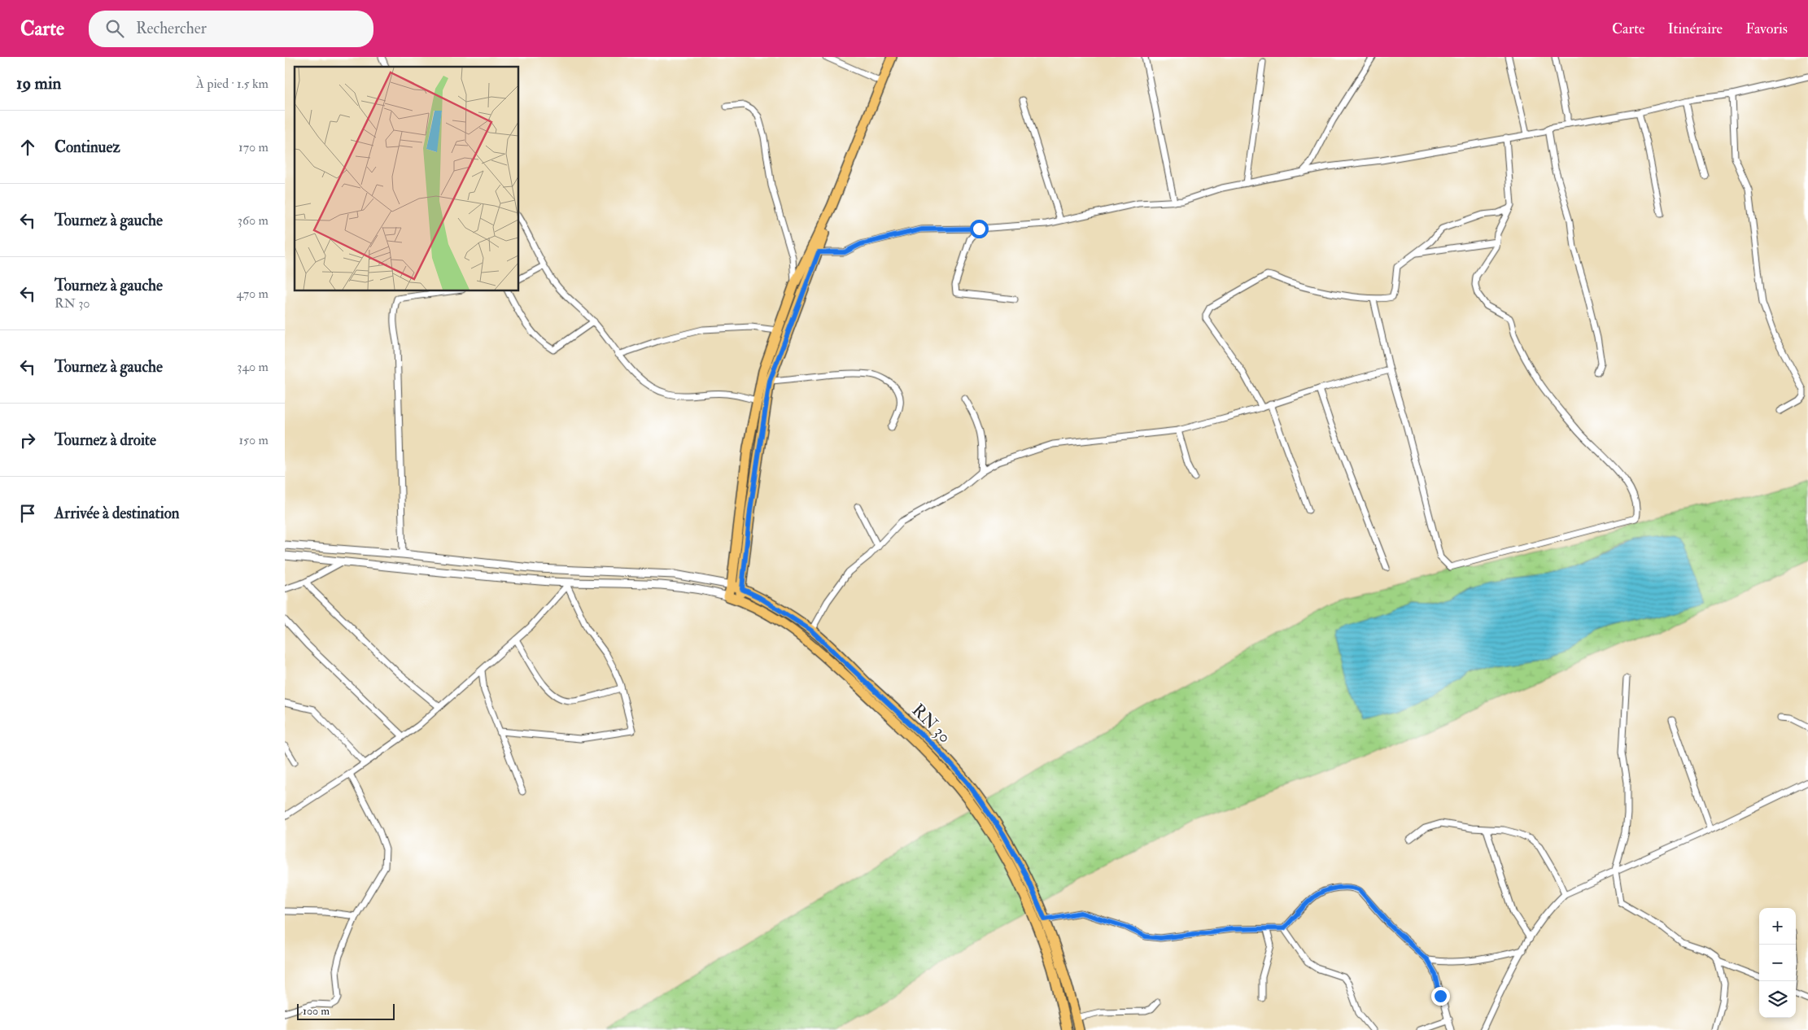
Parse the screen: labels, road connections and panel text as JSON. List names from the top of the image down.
{
  "streets": {
    "main road": ["RN 30"]
  },
  "scale_bar": "100 m",
  "page": {
    "header": "Carte",
    "search": "Rechercher",
    "nav": ["Carte", "Itinéraire", "Favoris"],
    "heading": ["19 min", "À pied · 1.5 km"],
    "list": [
      ["Continuez", "170 m"],
      ["Tournez à gauche", "360 m"],
      ["Tournez à gauche", "RN 30", "470 m"],
      ["Tournez à gauche", "340 m"],
      ["Tournez à droite", "150 m"],
      "Arrivée à destination"
    ],
    "map_buttons": ["+", "−"],
    "scale": "100 m"
  }
}
